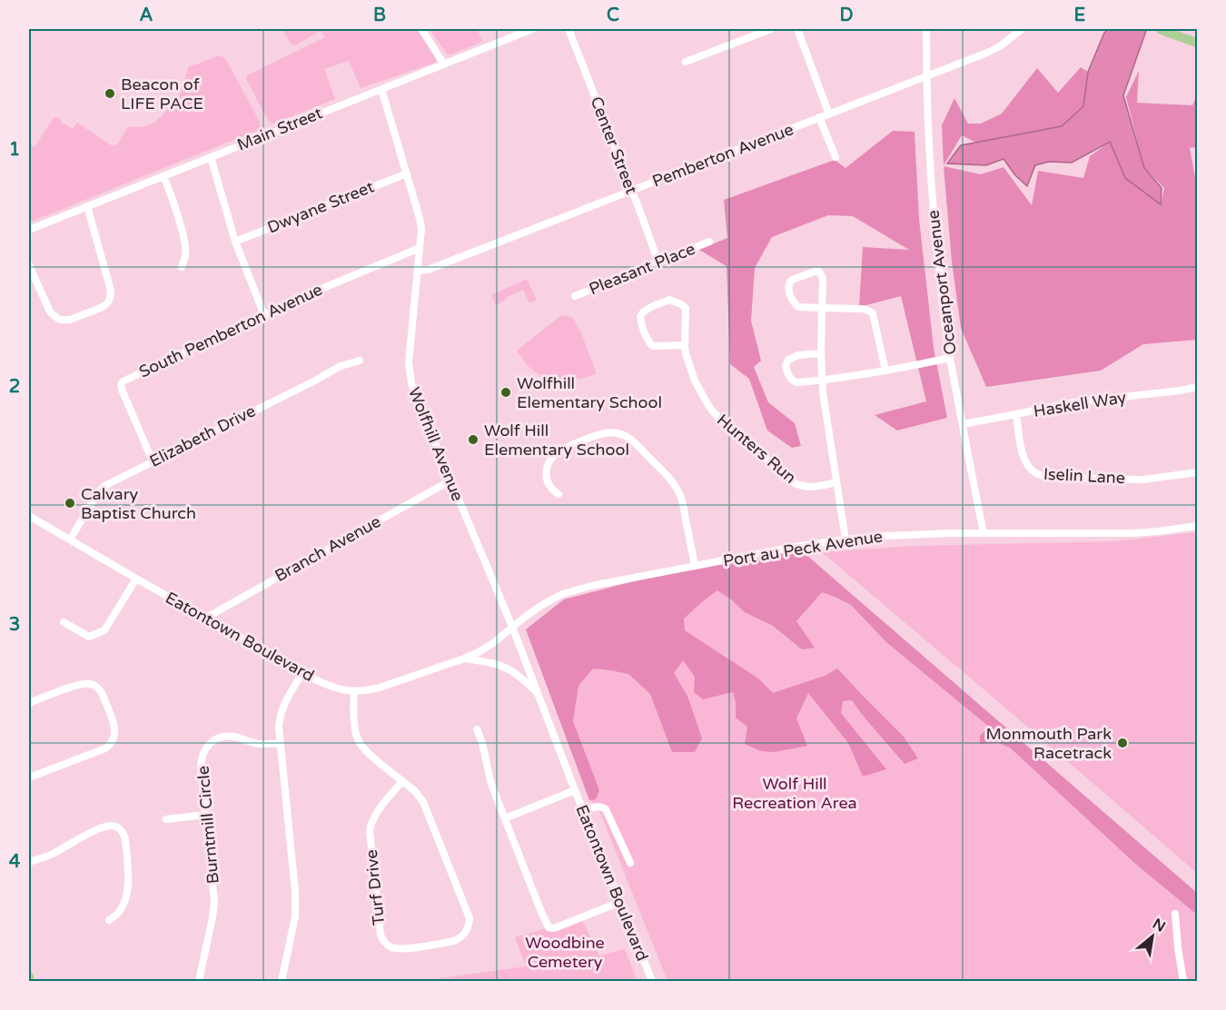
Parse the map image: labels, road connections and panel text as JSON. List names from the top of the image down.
{
  "streets": {
    "street": [
      "Main Street",
      "Center Street",
      "Pemberton Avenue",
      "Dwyane Street",
      "Pleasant Place",
      "Oceanport Avenue",
      "South Pemberton Avenue",
      "Haskell Way",
      "Elizabeth Drive",
      "Wolfhill Avenue",
      "Hunters Run",
      "Iselin Lane",
      "Branch Avenue",
      "Port au Peck Avenue",
      "Eatontown Boulevard",
      "Burntmill Circle",
      "Turf Drive"
    ]
  },
  "crossings": [
    ["Main Street", "Wolfhill Avenue"],
    ["Center Street", "Pemberton Avenue"],
    ["Center Street", "Pleasant Place"],
    ["Pemberton Avenue", "Oceanport Avenue"],
    ["Pemberton Avenue", "Wolfhill Avenue"],
    ["Dwyane Street", "Wolfhill Avenue"],
    ["Oceanport Avenue", "Haskell Way"],
    ["Oceanport Avenue", "Port au Peck Avenue"],
    ["South Pemberton Avenue", "Elizabeth Drive"],
    ["South Pemberton Avenue", "Wolfhill Avenue"],
    ["Haskell Way", "Iselin Lane"],
    ["Elizabeth Drive", "Eatontown Boulevard"],
    ["Wolfhill Avenue", "Branch Avenue"],
    ["Wolfhill Avenue", "Port au Peck Avenue"],
    ["Wolfhill Avenue", "Eatontown Boulevard"],
    ["Branch Avenue", "Eatontown Boulevard"],
    ["Port au Peck Avenue", "Eatontown Boulevard"],
    ["Eatontown Boulevard", "Turf Drive"]
  ],
  "parks": ["Wolf Hill Recreation Area", "Woodbine Cemetery"],
  "places": [
    "Beacon of LIFE PACE",
    "Wolfhill Elementary School",
    "Wolf Hill Elementary School",
    "Calvary Baptist Church",
    "Monmouth Park Racetrack"
  ],
  "north": "top right",
  "grid": {
    "columns": [
      "A",
      "B",
      "C",
      "D",
      "E"
    ],
    "rows": [
      "1",
      "2",
      "3",
      "4"
    ]
  }
}
